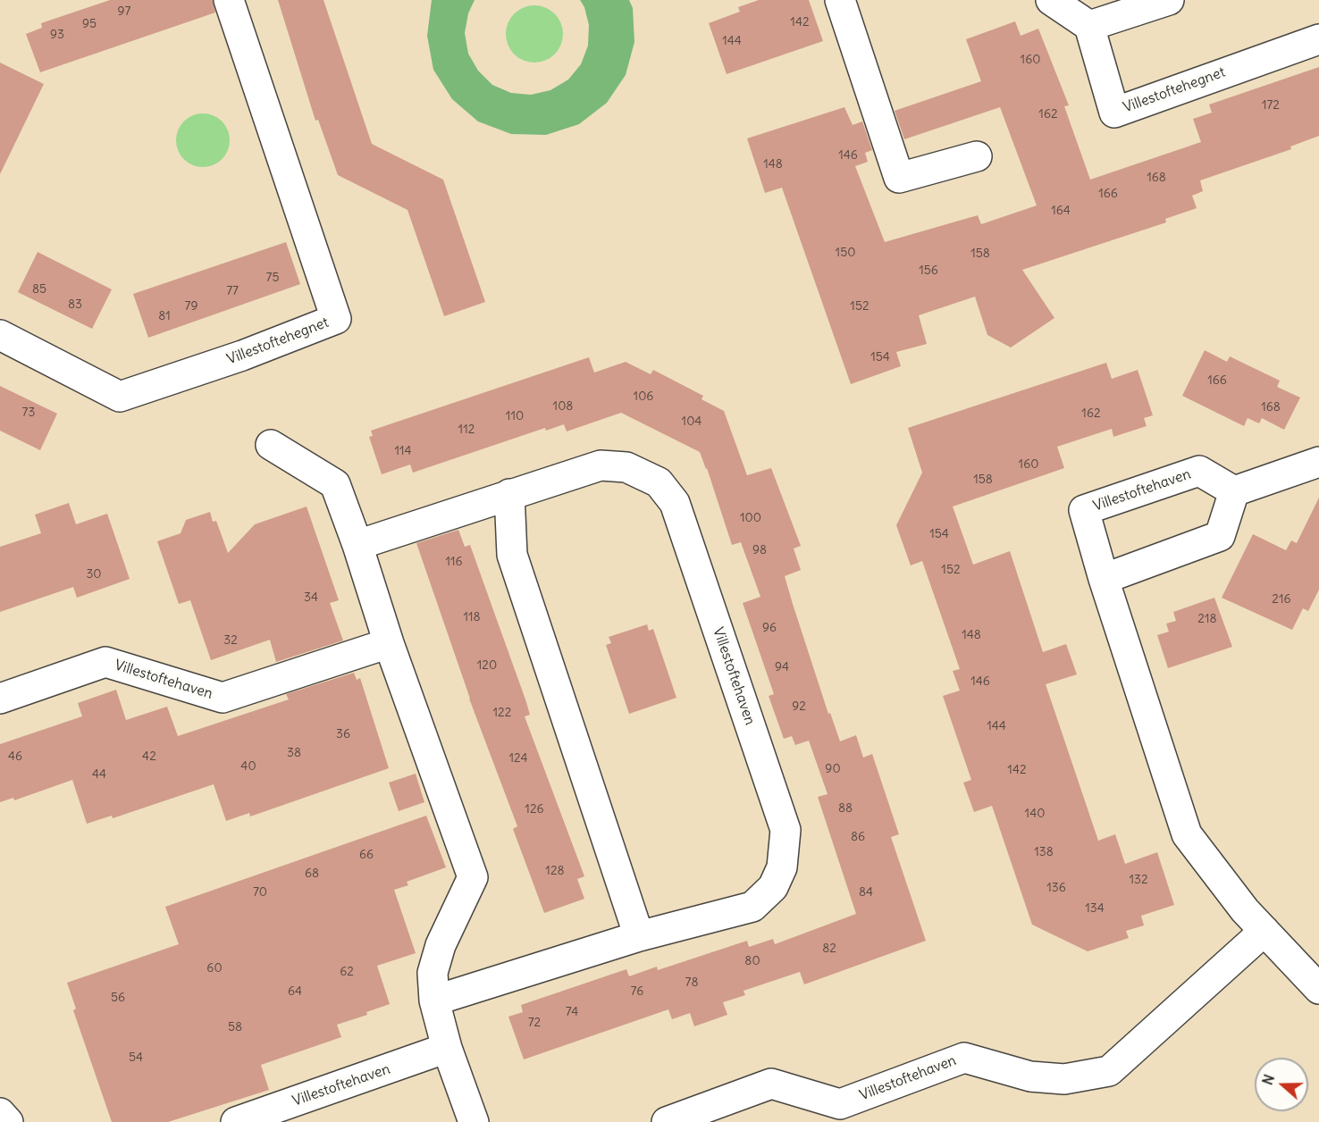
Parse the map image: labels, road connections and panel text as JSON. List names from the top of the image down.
{
  "streets": {
    "street": ["Villestoftehegnet", "Villestoftehaven"]
  },
  "house_numbers": [
    "97",
    "142",
    "95",
    "93",
    "144",
    "160",
    "172",
    "162",
    "146",
    "148",
    "168",
    "166",
    "164",
    "150",
    "158",
    "156",
    "75",
    "85",
    "77",
    "83",
    "79",
    "152",
    "81",
    "154",
    "166",
    "106",
    "108",
    "168",
    "73",
    "162",
    "110",
    "104",
    "112",
    "114",
    "160",
    "158",
    "100",
    "154",
    "98",
    "116",
    "152",
    "30",
    "34",
    "216",
    "118",
    "218",
    "96",
    "148",
    "32",
    "120",
    "94",
    "146",
    "92",
    "122",
    "144",
    "36",
    "38",
    "46",
    "42",
    "124",
    "40",
    "90",
    "142",
    "44",
    "88",
    "126",
    "140",
    "86",
    "138",
    "66",
    "128",
    "68",
    "132",
    "136",
    "70",
    "84",
    "134",
    "82",
    "80",
    "60",
    "62",
    "78",
    "64",
    "76",
    "56",
    "74",
    "72",
    "58",
    "54"
  ],
  "north": "left"
}
